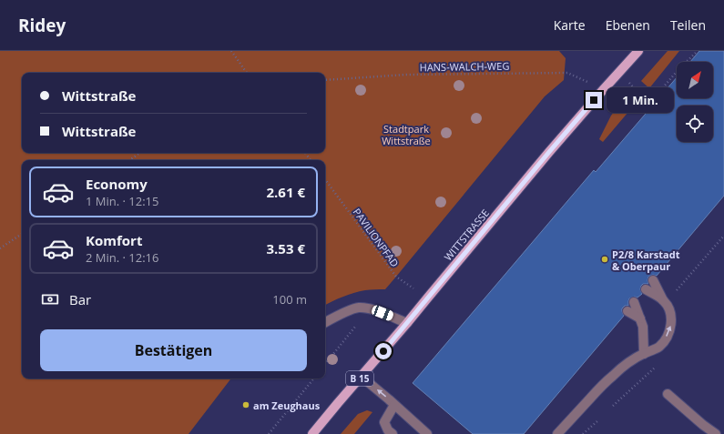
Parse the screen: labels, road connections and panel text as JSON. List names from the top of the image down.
{
  "streets": {
    "main road": ["WITTSTRASSE", "B 15"],
    "path": ["HANS-WALCH-WEG", "PAVILIONPFAD"]
  },
  "crossings": [
    ["HANS-WALCH-WEG", "WITTSTRASSE"],
    ["WITTSTRASSE", "PAVILIONPFAD"]
  ],
  "parks": ["Stadtpark Wittstraße"],
  "places": ["P2/8 Karstadt & Oberpaur", "am Zeughaus"],
  "north": "top right",
  "page": {
    "header": "Ridey",
    "nav": ["Karte", "Ebenen", "Teilen"],
    "banner": ["Wittstraße", "Wittstraße"],
    "bubble": "1 Min.",
    "list": [
      {
        "name": "Economy",
        "note": "1 Min. · 12:15",
        "value": "2.61 €"
      },
      {
        "name": "Komfort",
        "note": "2 Min. · 12:16",
        "value": "3.53 €"
      }
    ],
    "pay": ["Bar", "100 m"],
    "buttons": "Bestätigen"
  }
}
